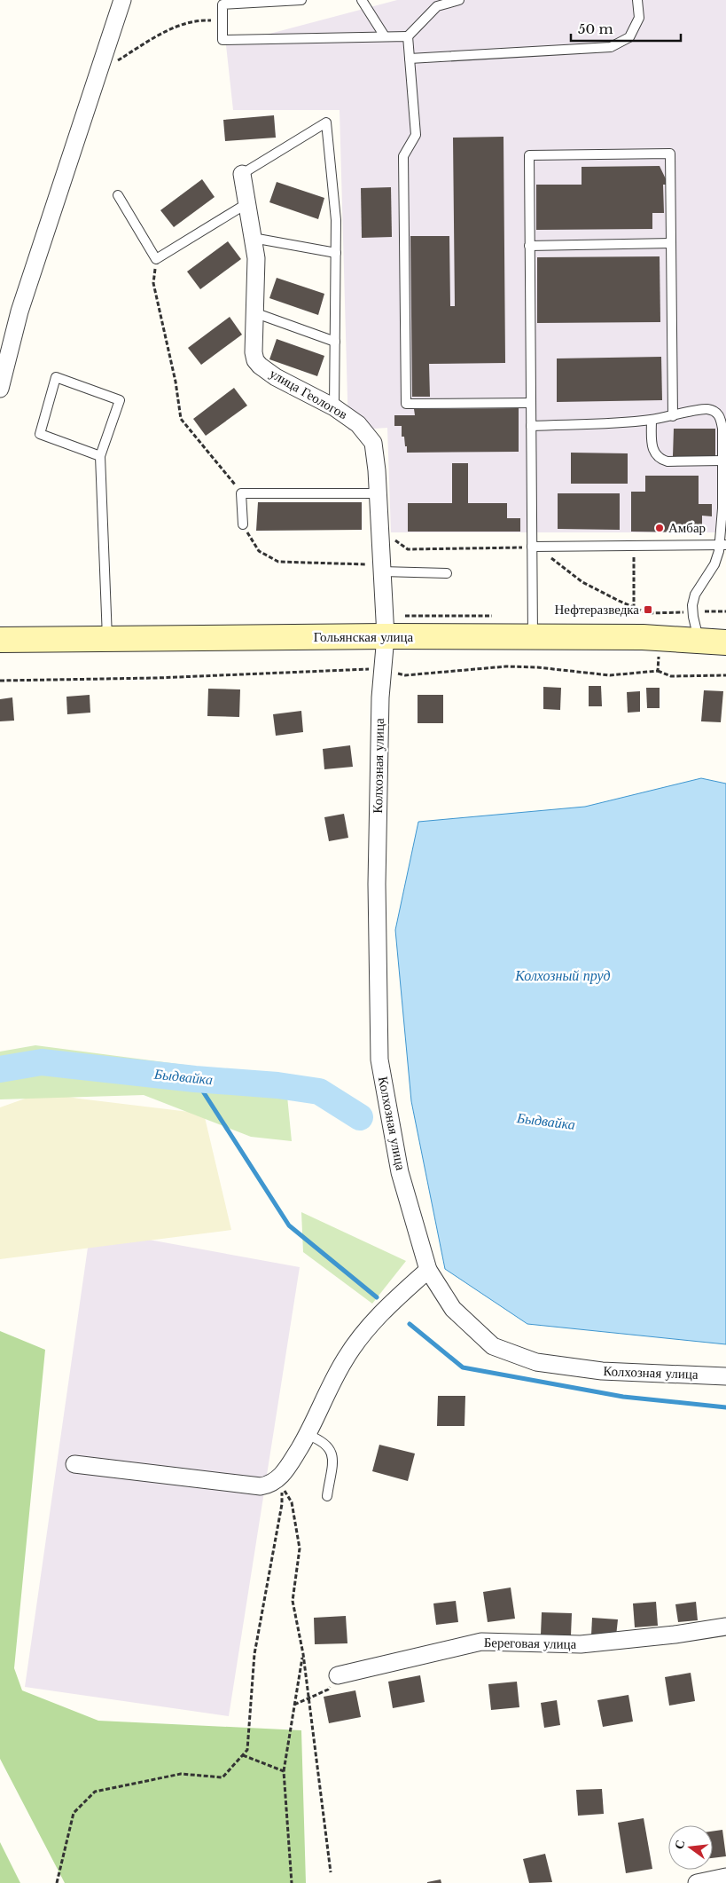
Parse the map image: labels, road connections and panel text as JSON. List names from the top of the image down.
{
  "streets": {
    "main road": ["Гольянская улица"],
    "street": ["улица Геологов", "Колхозная улица", "Береговая улица"]
  },
  "crossings": [
    ["улица Геологов", "Гольянская улица"],
    ["улица Геологов", "Колхозная улица"],
    ["Гольянская улица", "Колхозная улица"]
  ],
  "water": ["Колхозный пруд", "Быдвайка"],
  "places": {
    "other": ["Амбар"],
    "transit": ["Нефтеразведка"]
  },
  "scale_bar": "50 m",
  "north": "left"
}
